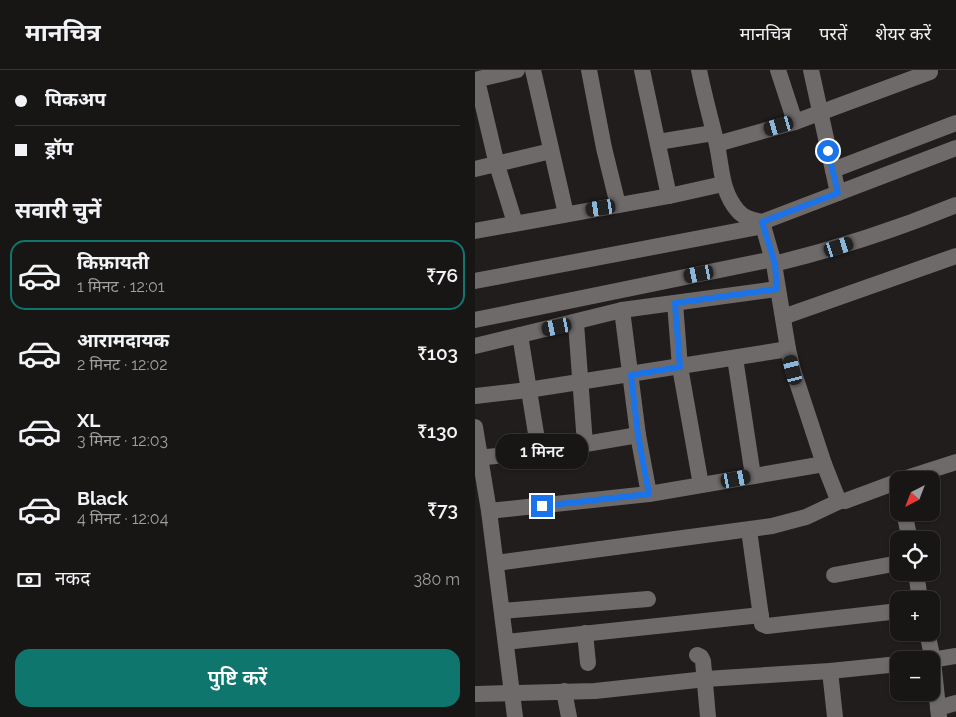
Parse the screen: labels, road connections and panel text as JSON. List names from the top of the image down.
{
  "north": "bottom left",
  "page": {
    "header": "मानचित्र",
    "nav": ["मानचित्र", "परतें", "शेयर करें"],
    "banner": ["पिकअप", "ड्रॉप"],
    "heading": "सवारी चुनें",
    "list": [
      {
        "name": "किफ़ायती",
        "note": "1 मिनट · 12:01",
        "value": "₹76"
      },
      {
        "name": "आरामदायक",
        "note": "2 मिनट · 12:02",
        "value": "₹103"
      },
      {
        "name": "XL",
        "note": "3 मिनट · 12:03",
        "value": "₹130"
      },
      {
        "name": "Black",
        "note": "4 मिनट · 12:04",
        "value": "₹73"
      }
    ],
    "bubble": "1 मिनट",
    "map_buttons": ["+", "−"],
    "pay": ["नकद", "380 m"],
    "buttons": "पुष्टि करें"
  }
}
